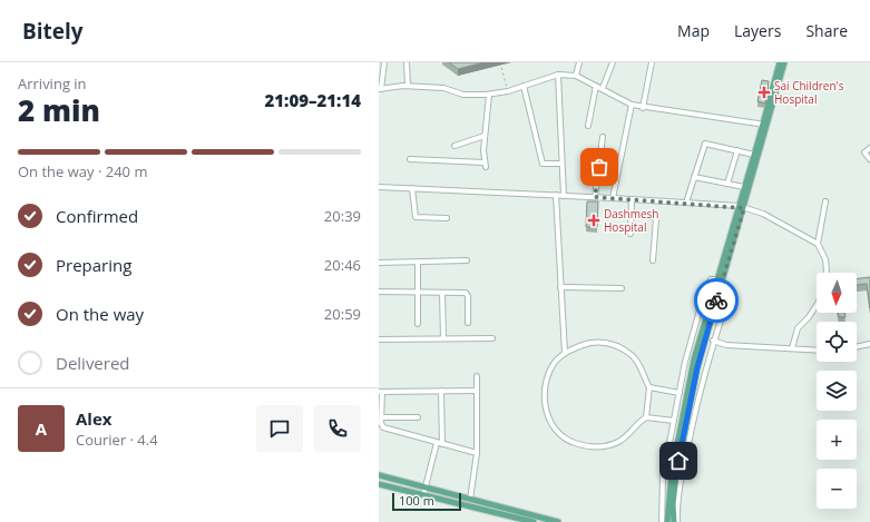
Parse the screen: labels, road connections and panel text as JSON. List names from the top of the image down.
{
  "places": {
    "health": ["Sai Children's Hospital", "Dashmesh Hospital"]
  },
  "scale_bar": "100 m",
  "north": "bottom",
  "page": {
    "header": "Bitely",
    "nav": ["Map", "Layers", "Share"],
    "heading": ["2 min", "Arriving in", "21:09–21:14"],
    "panel": ["Alex", "Courier · 4.4"],
    "bar": "On the way · 240 m",
    "list": [
      ["Confirmed", "20:39"],
      ["Preparing", "20:46"],
      ["On the way", "20:59"],
      "Delivered"
    ],
    "map_buttons": ["+", "−"],
    "round": "A",
    "scale": "100 m"
  }
}
